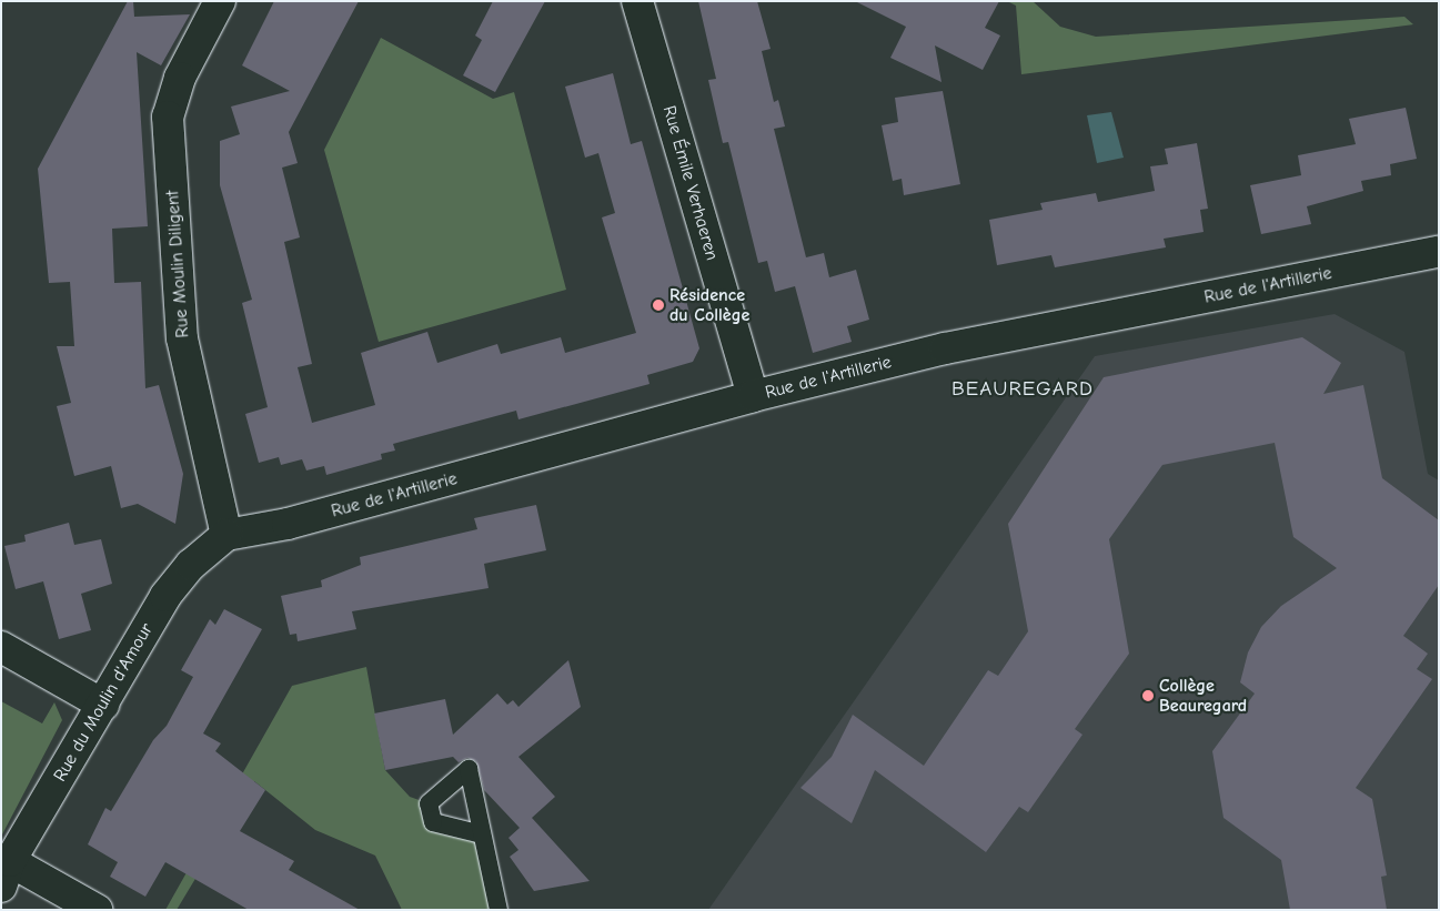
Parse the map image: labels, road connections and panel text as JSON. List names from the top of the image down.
{
  "streets": {
    "street": [
      "Rue Émile Verhaeren",
      "Rue Moulin Diligent",
      "Rue de l'Artillerie",
      "Rue du Moulin d'Amour"
    ]
  },
  "crossings": [
    ["Rue Émile Verhaeren", "Rue de l'Artillerie"],
    ["Rue Moulin Diligent", "Rue de l'Artillerie"],
    ["Rue Moulin Diligent", "Rue du Moulin d'Amour"],
    ["Rue de l'Artillerie", "Rue du Moulin d'Amour"]
  ],
  "districts": ["BEAUREGARD"],
  "places": ["Résidence du Collège", "Collège Beauregard"]
}
